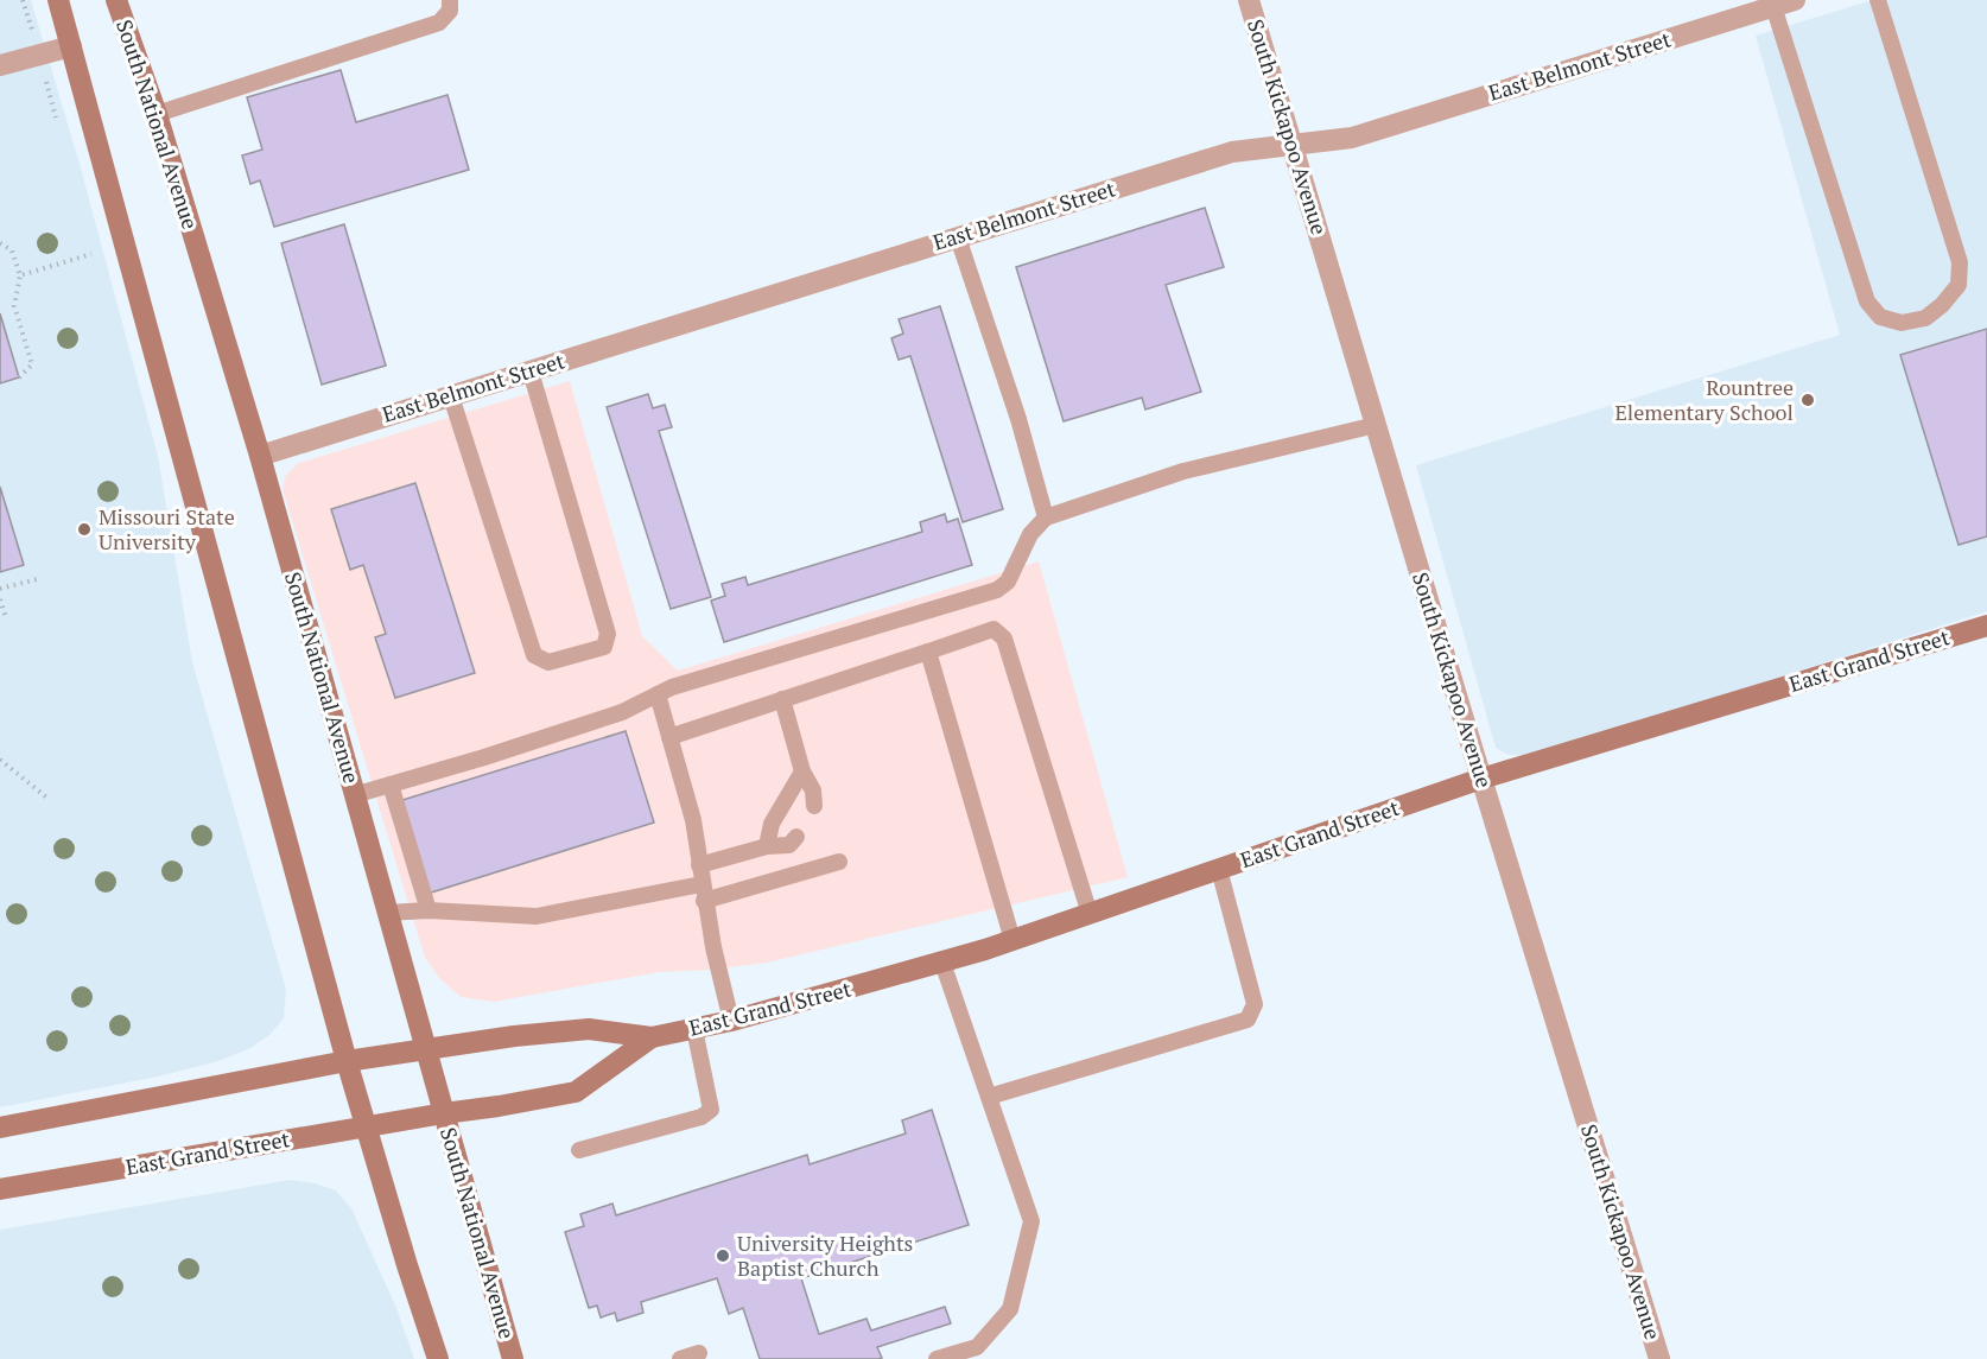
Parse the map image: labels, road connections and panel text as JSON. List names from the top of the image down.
{
  "streets": {
    "main road": ["South National Avenue", "East Grand Street"],
    "street": ["East Belmont Street", "South Kickapoo Avenue"]
  },
  "crossings": [
    ["East Belmont Street", "South National Avenue"],
    ["East Belmont Street", "South Kickapoo Avenue"],
    ["South National Avenue", "East Grand Street"],
    ["South Kickapoo Avenue", "East Grand Street"]
  ],
  "places": ["Rountree Elementary School", "Missouri State University", "University Heights Baptist Church"]
}
